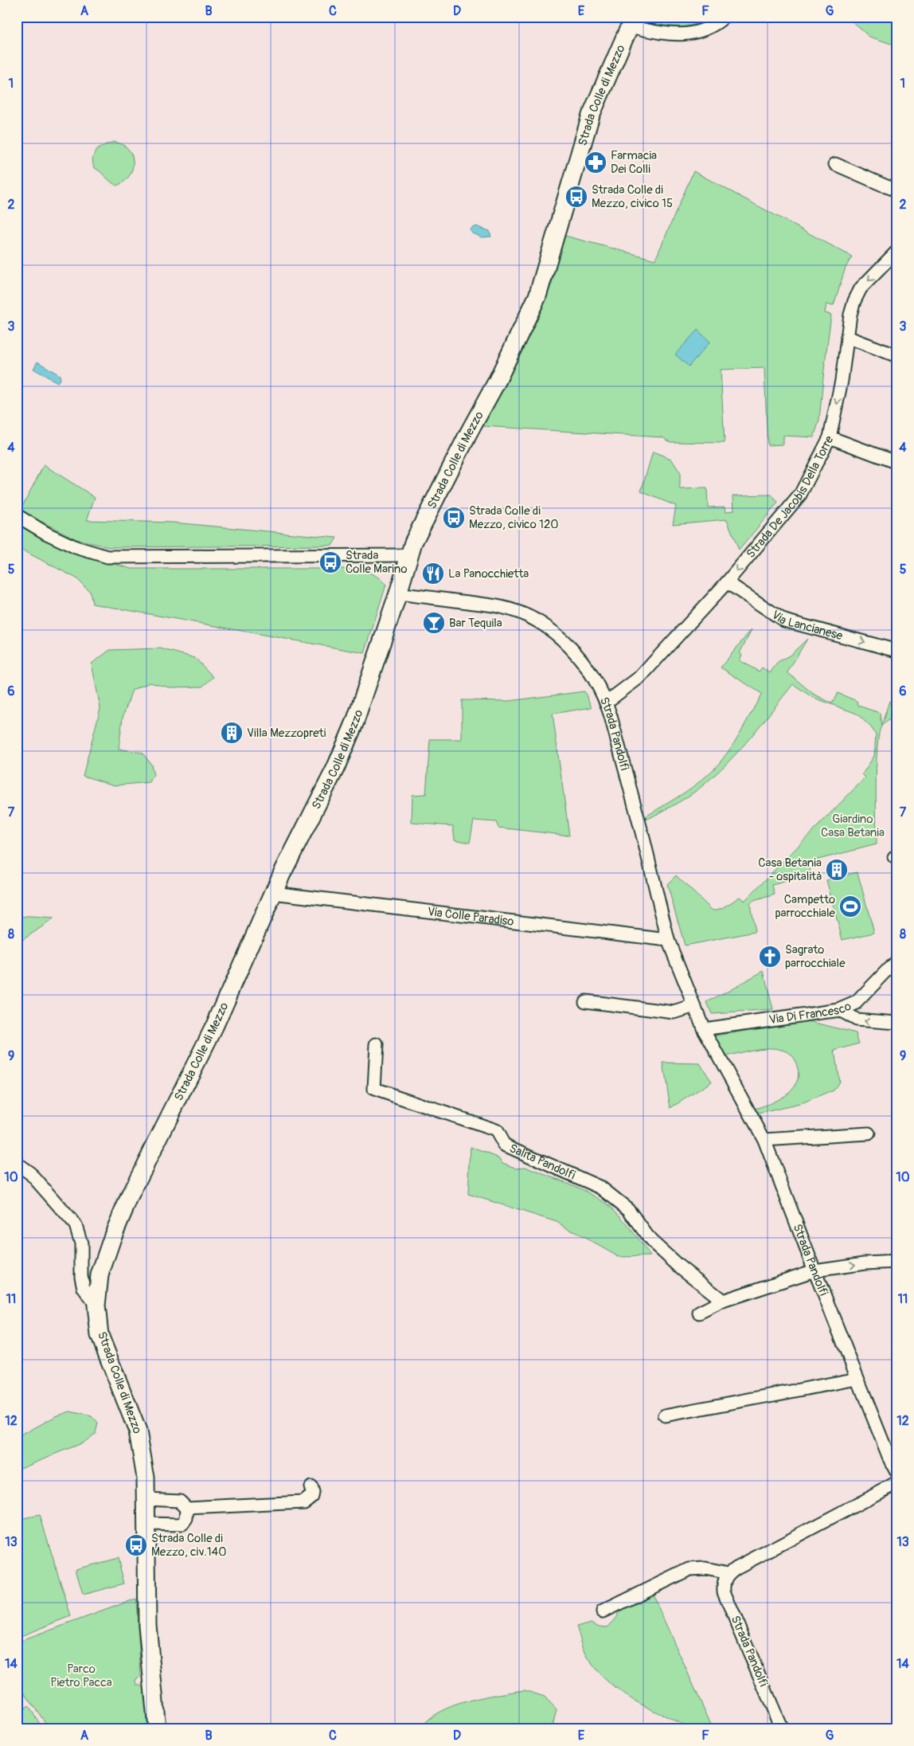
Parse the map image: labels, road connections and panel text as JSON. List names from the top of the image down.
{
  "streets": {
    "street": [
      "Strada Colle di Mezzo",
      "Strada De Jacobis Della Torre",
      "Via Lancianese",
      "Strada Pandolfi",
      "Via Colle Paradiso",
      "Via Di Francesco",
      "Salita Pandolfi"
    ]
  },
  "crossings": [
    ["Strada Colle di Mezzo", "Strada Pandolfi"],
    ["Strada Colle di Mezzo", "Via Colle Paradiso"],
    ["Strada De Jacobis Della Torre", "Via Lancianese"],
    ["Strada De Jacobis Della Torre", "Strada Pandolfi"],
    ["Strada Pandolfi", "Via Colle Paradiso"],
    ["Strada Pandolfi", "Via Di Francesco"]
  ],
  "one_way": ["Strada De Jacobis Della Torre", "Via Lancianese"],
  "parks": ["Giardino Casa Betania", "Parco Pietro Pacca"],
  "places": {
    "pharmacy": ["Farmacia Dei Colli"],
    "bus stop": [
      "Strada Colle di Mezzo, civico 15",
      "Strada Colle di Mezzo, civico 120",
      "Strada Colle Marino",
      "Strada Colle di Mezzo, civ.140"
    ],
    "restaurant": ["La Panocchietta"],
    "bar": ["Bar Tequila"],
    "building": ["Villa Mezzopreti", "Casa Betania - ospitalità"],
    "sports": ["Campetto parrocchiale"],
    "church": ["Sagrato parrocchiale"]
  },
  "grid": {
    "columns": [
      "A",
      "B",
      "C",
      "D",
      "E",
      "F",
      "G"
    ],
    "rows": [
      "1",
      "2",
      "3",
      "4",
      "5",
      "6",
      "7",
      "8",
      "9",
      "10",
      "11",
      "12",
      "13",
      "14"
    ]
  }
}
